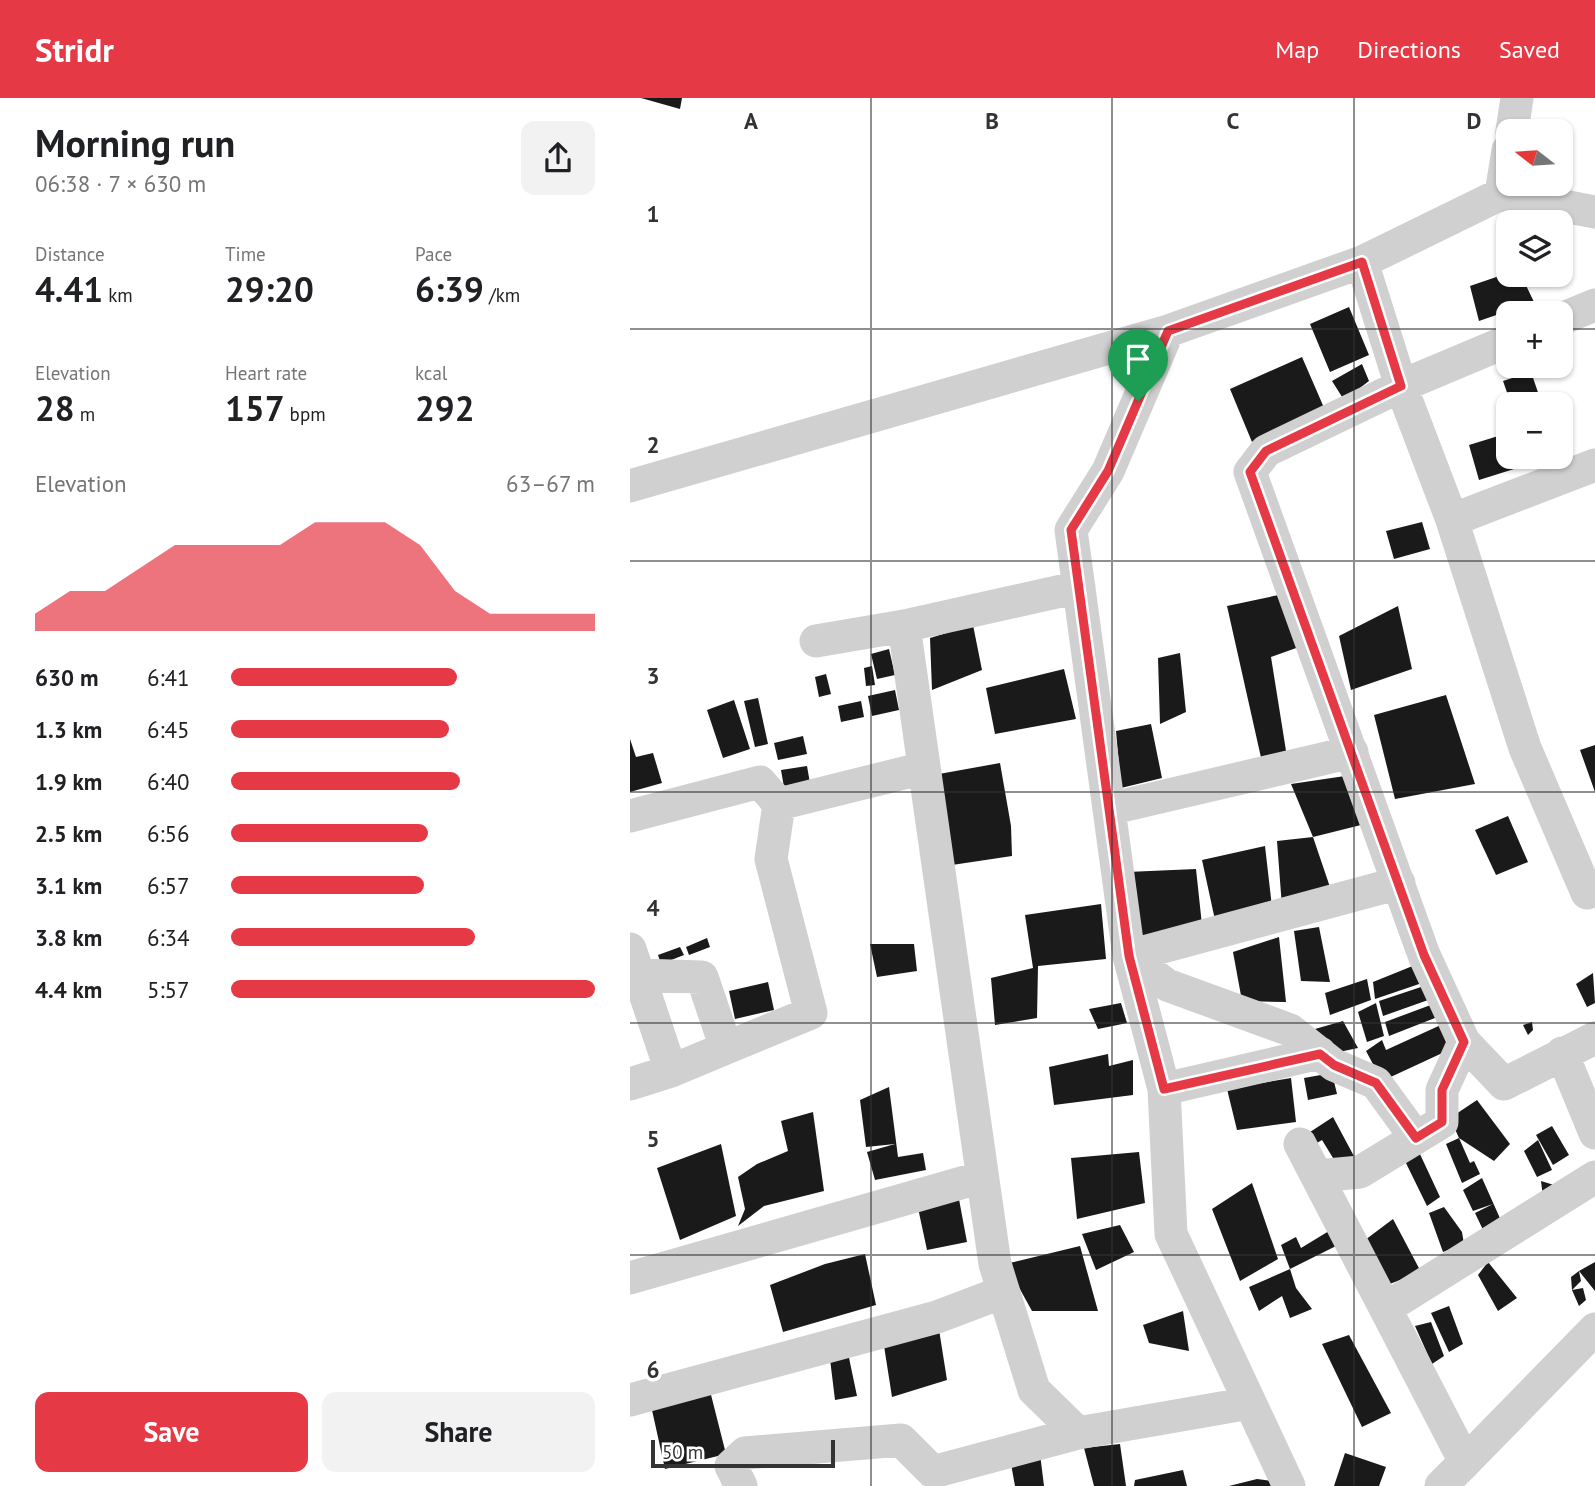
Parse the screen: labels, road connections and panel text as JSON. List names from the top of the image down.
{
  "scale_bar": "50 m",
  "north": "left",
  "page": {
    "header": "Stridr",
    "nav": ["Map", "Directions", "Saved"],
    "heading": ["Morning run", "06:38 · 7 × 630 m"],
    "map_buttons": ["+", "−"],
    "stats": [
      ["Distance", "4.41 km"],
      ["Time", "29:20"],
      ["Pace", "6:39 /km"],
      ["Elevation", "28 m"],
      ["Heart rate", "157 bpm"],
      ["kcal", "292"]
    ],
    "chart": ["Elevation", "63–67 m"],
    "list": [
      {
        "name": "630 m",
        "note": "6:41"
      },
      {
        "name": "1.3 km",
        "note": "6:45"
      },
      {
        "name": "1.9 km",
        "note": "6:40"
      },
      {
        "name": "2.5 km",
        "note": "6:56"
      },
      {
        "name": "3.1 km",
        "note": "6:57"
      },
      {
        "name": "3.8 km",
        "note": "6:34"
      },
      {
        "name": "4.4 km",
        "note": "5:57"
      }
    ],
    "buttons": ["Save", "Share"],
    "scale": "50 m"
  },
  "grid": {
    "columns": [
      "A",
      "B",
      "C",
      "D"
    ],
    "rows": [
      "1",
      "2",
      "3",
      "4",
      "5",
      "6"
    ]
  }
}
